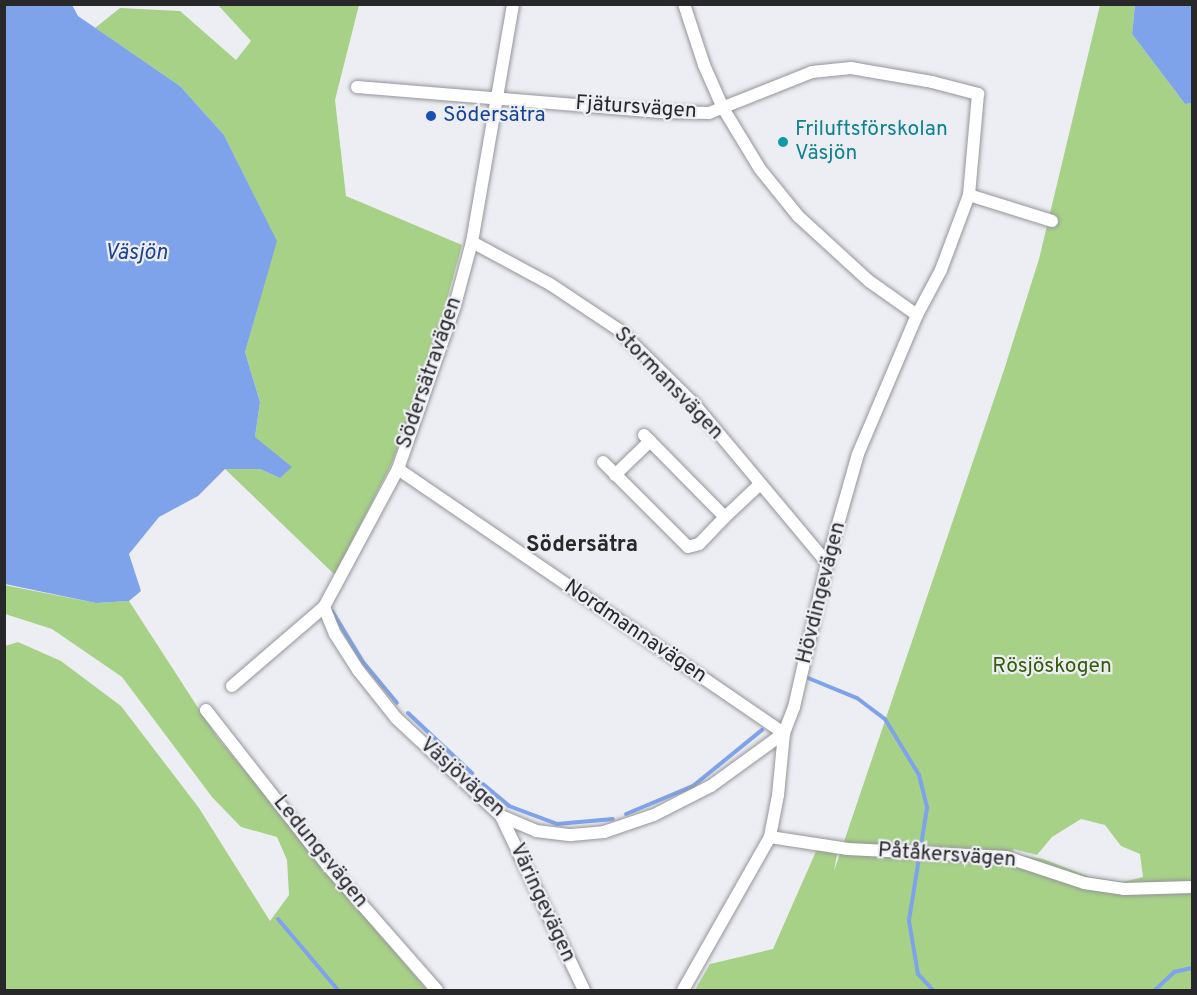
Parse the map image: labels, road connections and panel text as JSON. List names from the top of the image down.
{
  "streets": {
    "street": [
      "Fjätursvägen",
      "Södersätravägen",
      "Stormansvägen",
      "Hövdingevägen",
      "Nordmannavägen",
      "Väsjövägen",
      "Ledungsvägen",
      "Påtåkersvägen",
      "Väringevägen"
    ]
  },
  "crossings": [
    ["Fjätursvägen", "Södersätravägen"],
    ["Fjätursvägen", "Hövdingevägen"],
    ["Södersätravägen", "Stormansvägen"],
    ["Södersätravägen", "Nordmannavägen"],
    ["Södersätravägen", "Väsjövägen"],
    ["Stormansvägen", "Hövdingevägen"],
    ["Hövdingevägen", "Nordmannavägen"],
    ["Hövdingevägen", "Väsjövägen"],
    ["Hövdingevägen", "Påtåkersvägen"],
    ["Nordmannavägen", "Väsjövägen"],
    ["Väsjövägen", "Väringevägen"]
  ],
  "districts": ["Södersätra"],
  "water": ["Väsjön"],
  "parks": ["Rösjöskogen"],
  "places": ["Södersätra", "Friluftsförskolan Väsjön"]
}
